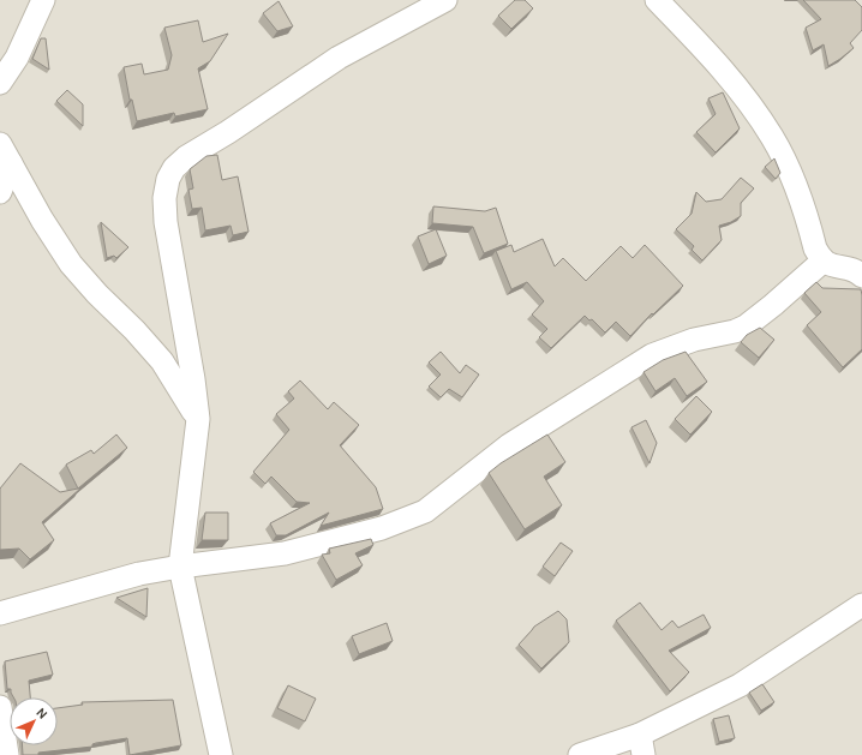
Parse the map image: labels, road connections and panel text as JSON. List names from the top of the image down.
{
  "north": "top right"
}
